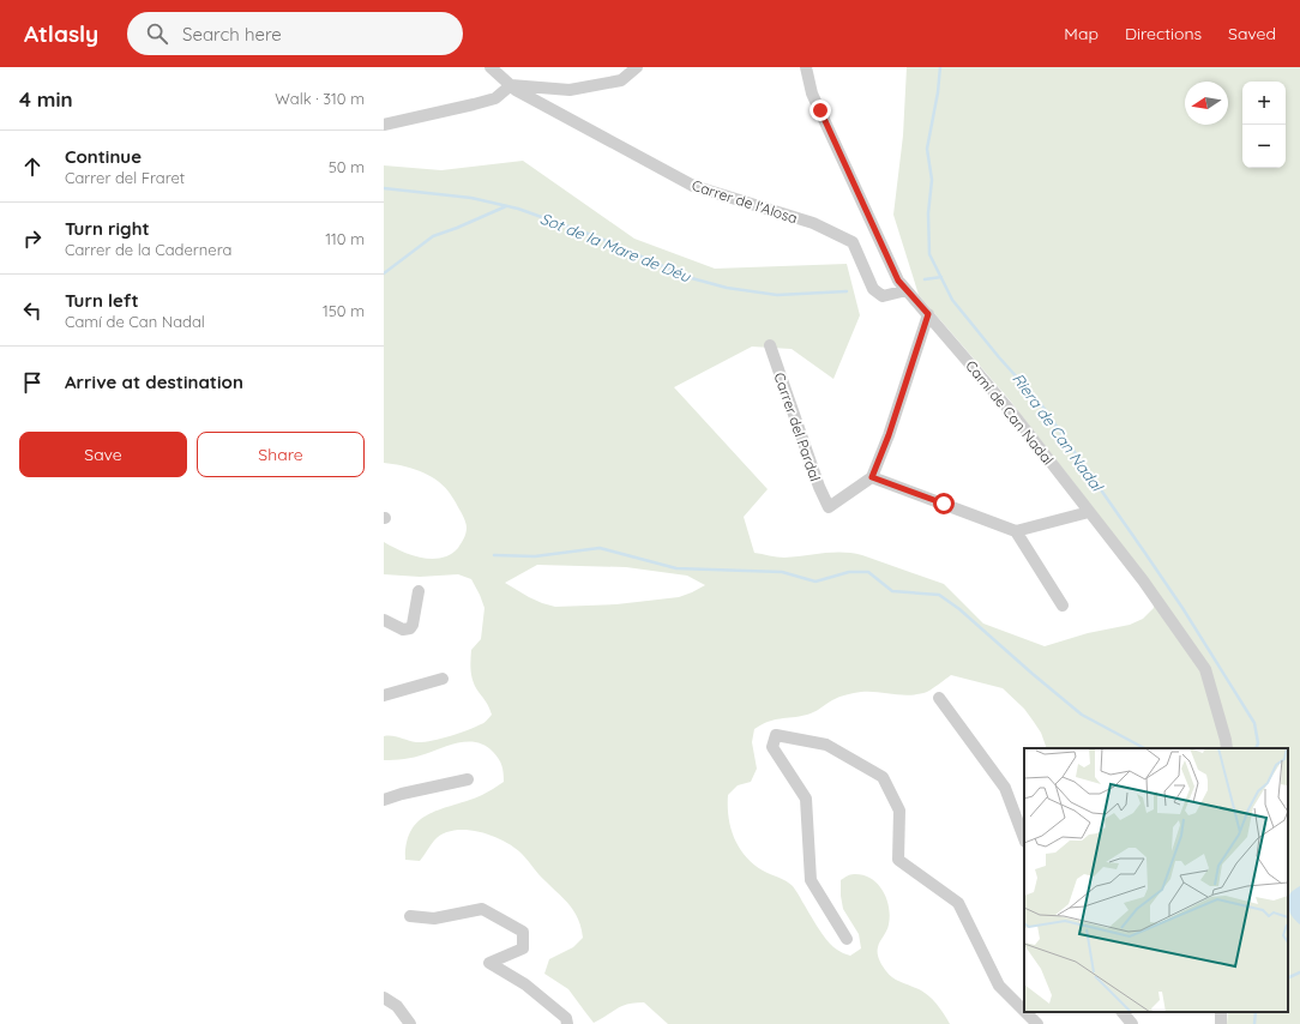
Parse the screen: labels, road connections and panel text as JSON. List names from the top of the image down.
{
  "streets": {
    "street": ["Carrer de l'Alosa", "Camí de Can Nadal", "Carrer del Pardal"]
  },
  "crossings": [
    ["Carrer de l'Alosa", "Camí de Can Nadal"]
  ],
  "water": ["Sot de la Mare de Déu", "Riera de Can Nadal"],
  "north": "left",
  "page": {
    "header": "Atlasly",
    "search": "Search here",
    "nav": ["Map", "Directions", "Saved"],
    "heading": ["4 min", "Walk · 310 m"],
    "map_buttons": ["+", "−"],
    "list": [
      ["Continue", "Carrer del Fraret", "50 m"],
      ["Turn right", "Carrer de la Cadernera", "110 m"],
      ["Turn left", "Camí de Can Nadal", "150 m"],
      "Arrive at destination"
    ],
    "buttons": ["Save", "Share"]
  }
}
